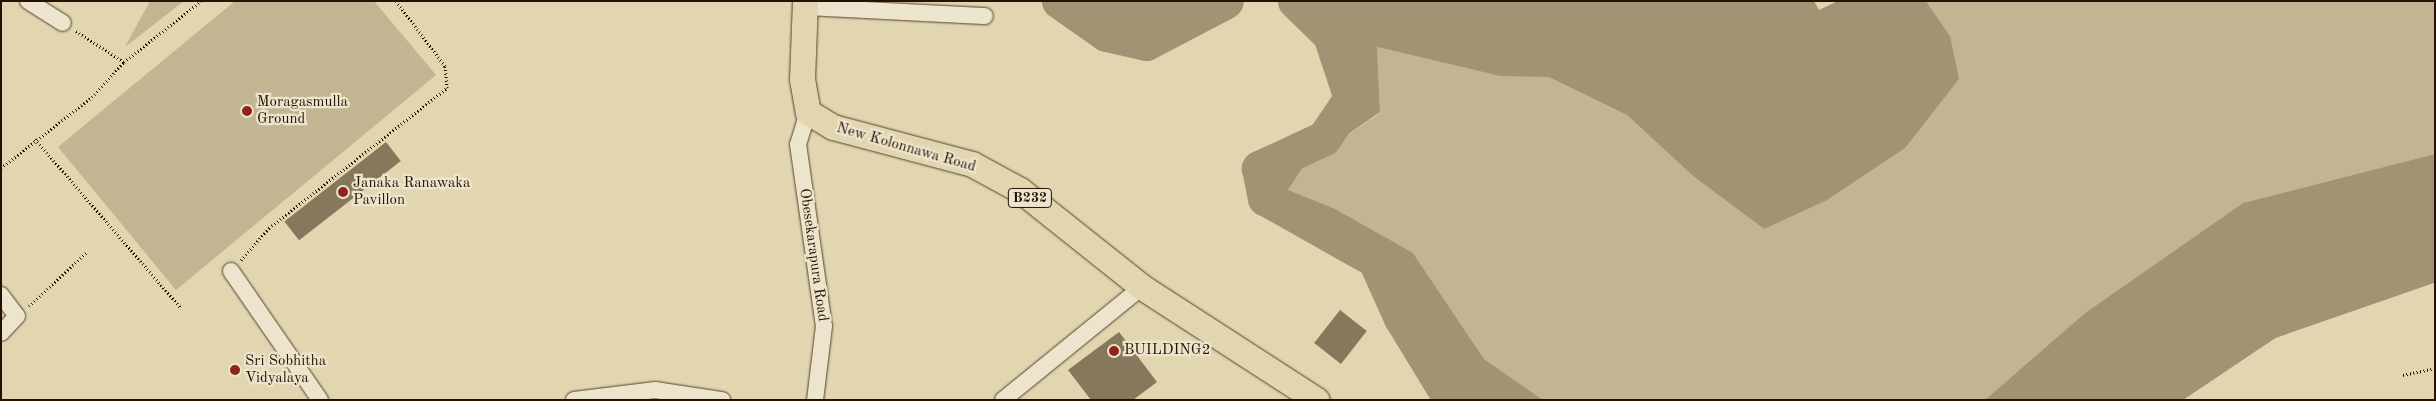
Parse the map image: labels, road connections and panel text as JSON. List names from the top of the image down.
{
  "streets": {
    "main road": ["New Kolonnawa Road", "B232"],
    "street": ["Obesekarapura Road"]
  },
  "crossings": [
    ["New Kolonnawa Road", "Obesekarapura Road"]
  ],
  "places": [
    "Moragasmulla Ground",
    "Janaka Ranawaka Pavillon",
    "BUILDING2",
    "Sri Sobhitha Vidyalaya"
  ]
}
